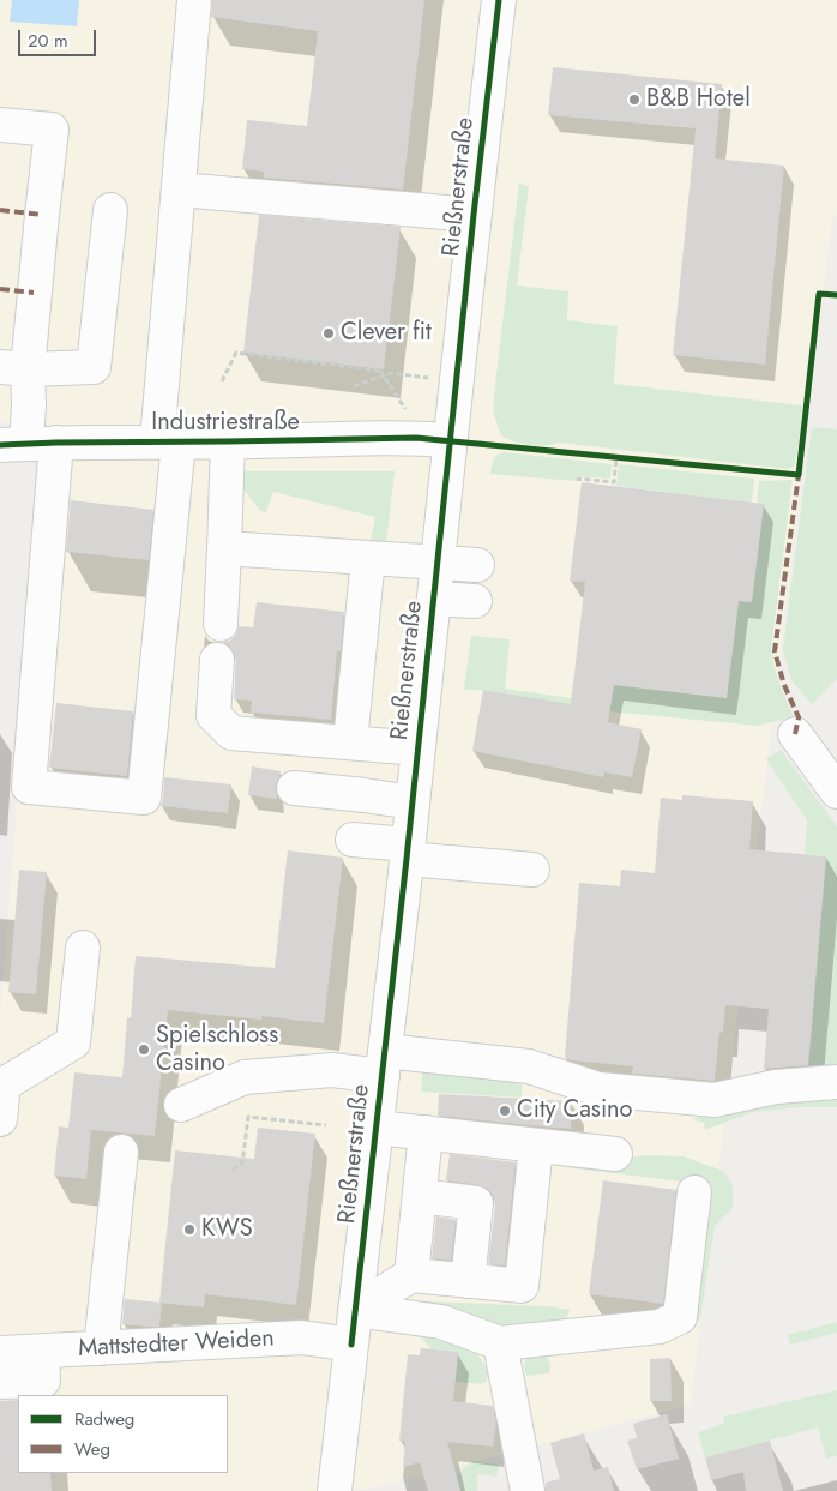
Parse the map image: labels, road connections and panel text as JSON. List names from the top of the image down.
{
  "streets": {
    "street": ["Rießnerstraße", "Industriestraße", "Mattstedter Weiden"]
  },
  "crossings": [
    ["Rießnerstraße", "Industriestraße"],
    ["Rießnerstraße", "Mattstedter Weiden"]
  ],
  "places": [
    "B&B Hotel",
    "Clever fit",
    "Spielschloss Casino",
    "City Casino",
    "KWS"
  ],
  "legend": ["Radweg", "Weg"],
  "scale_bar": "20 m"
}
